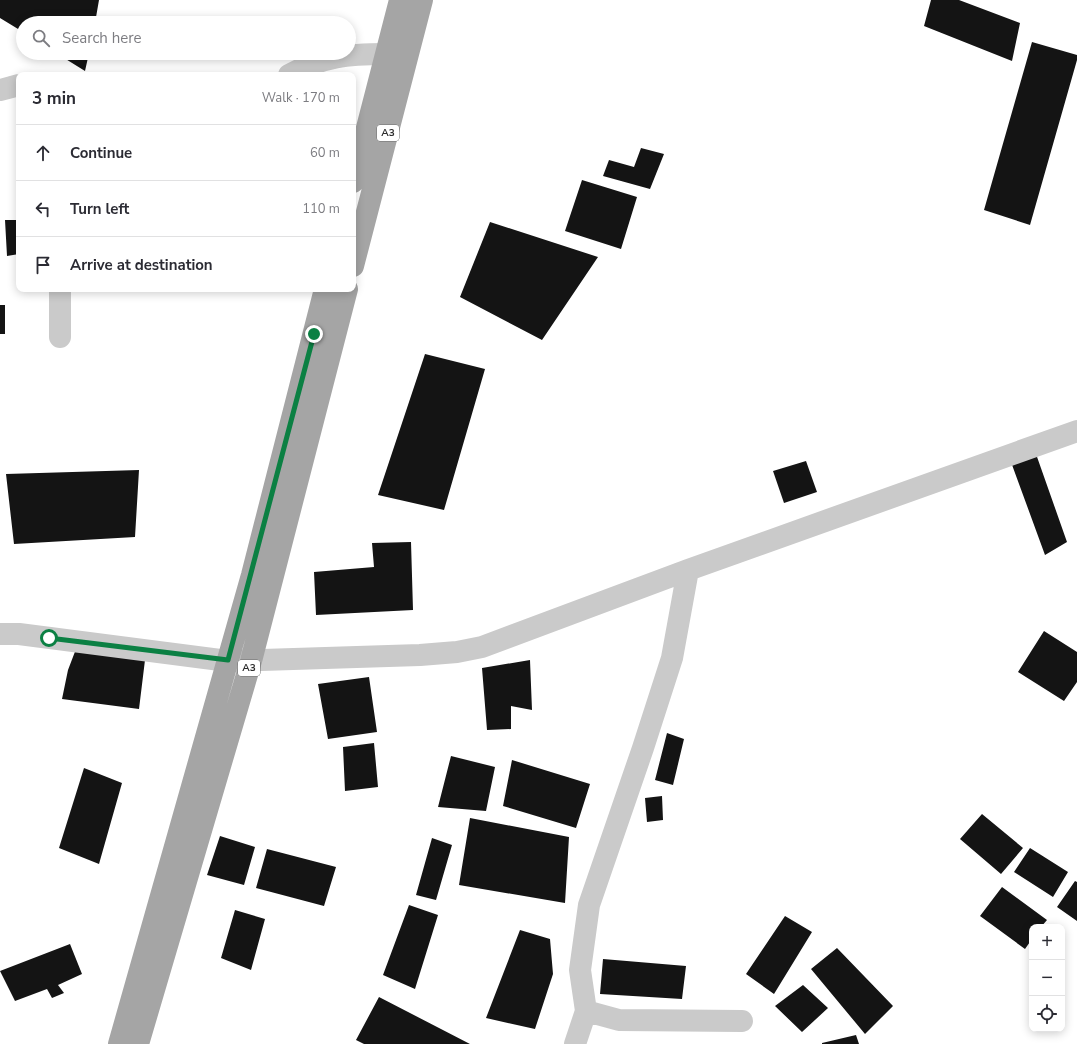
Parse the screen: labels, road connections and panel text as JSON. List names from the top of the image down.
{
  "streets": {
    "main road": ["A3"]
  },
  "page": {
    "search": "Search here",
    "heading": ["3 min", "Walk · 170 m"],
    "list": [
      ["Continue", "60 m"],
      ["Turn left", "110 m"],
      "Arrive at destination"
    ],
    "map_buttons": ["+", "−"]
  }
}
